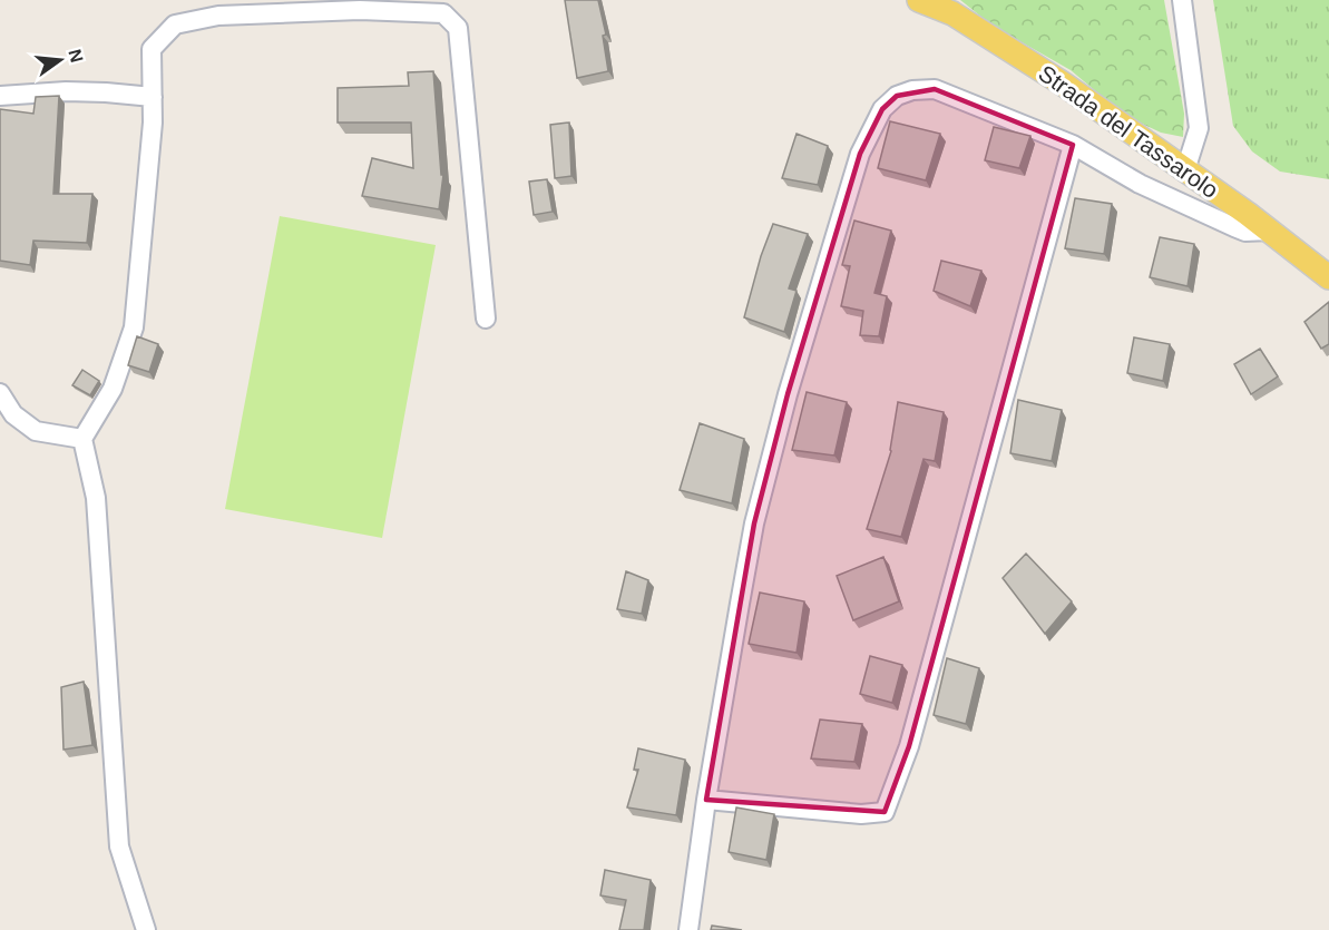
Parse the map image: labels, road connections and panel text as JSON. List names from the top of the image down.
{
  "streets": {
    "main road": ["Strada del Tassarolo"]
  },
  "north": "right"
}
